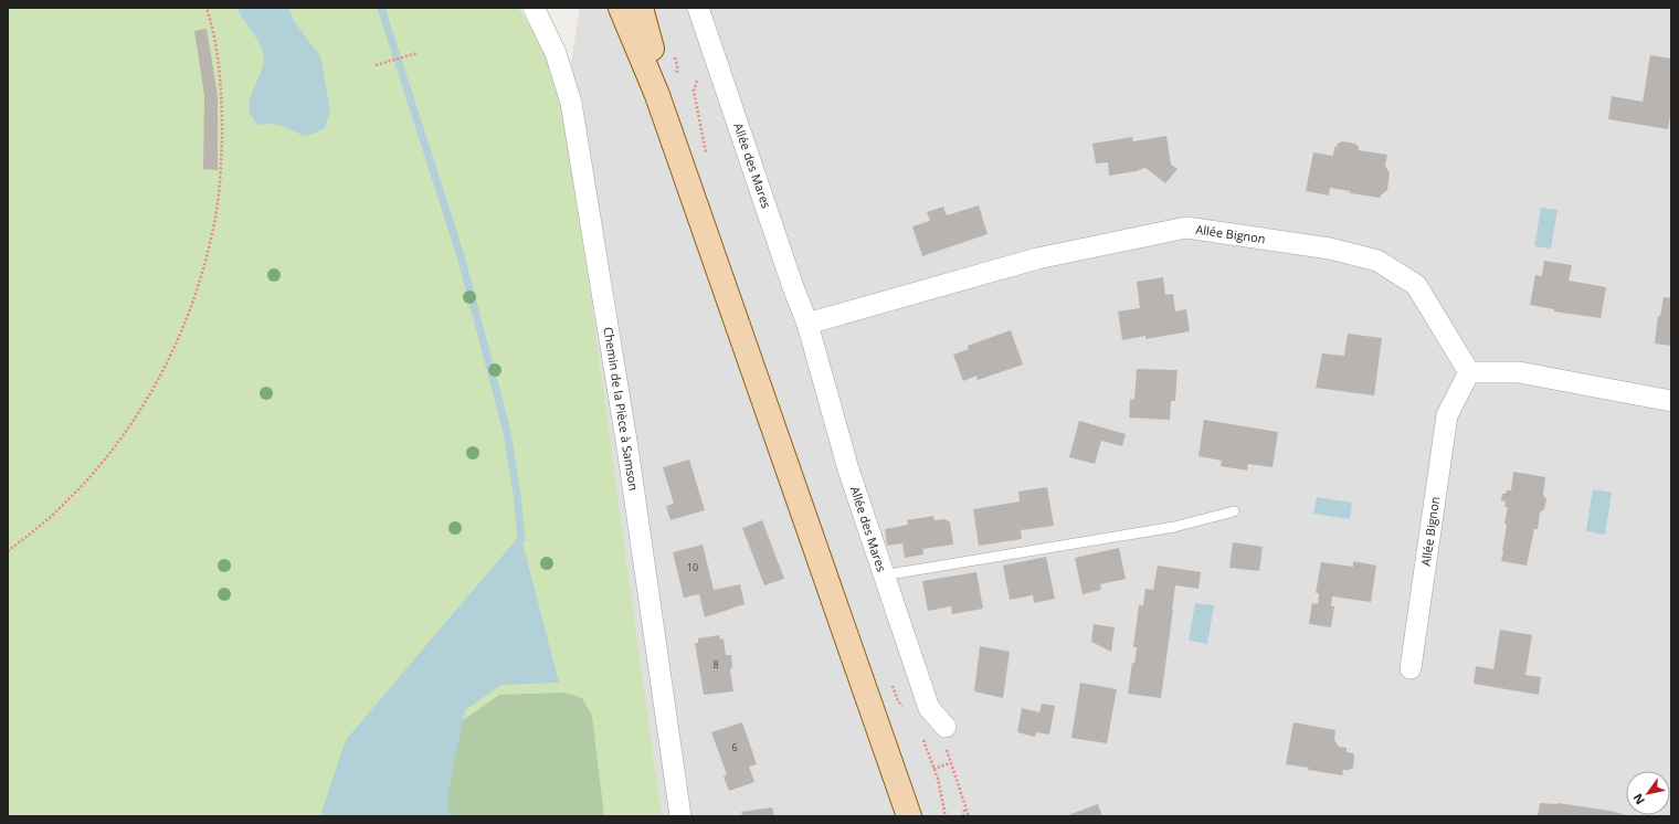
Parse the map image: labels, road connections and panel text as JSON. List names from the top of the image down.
{
  "streets": {
    "street": ["Allée des Mares", "Allée Bignon", "Chemin de la Pièce à Samson"]
  },
  "crossings": [
    ["Allée des Mares", "Allée Bignon"]
  ],
  "house_numbers": ["10", "8", "6"],
  "north": "bottom left"
}
